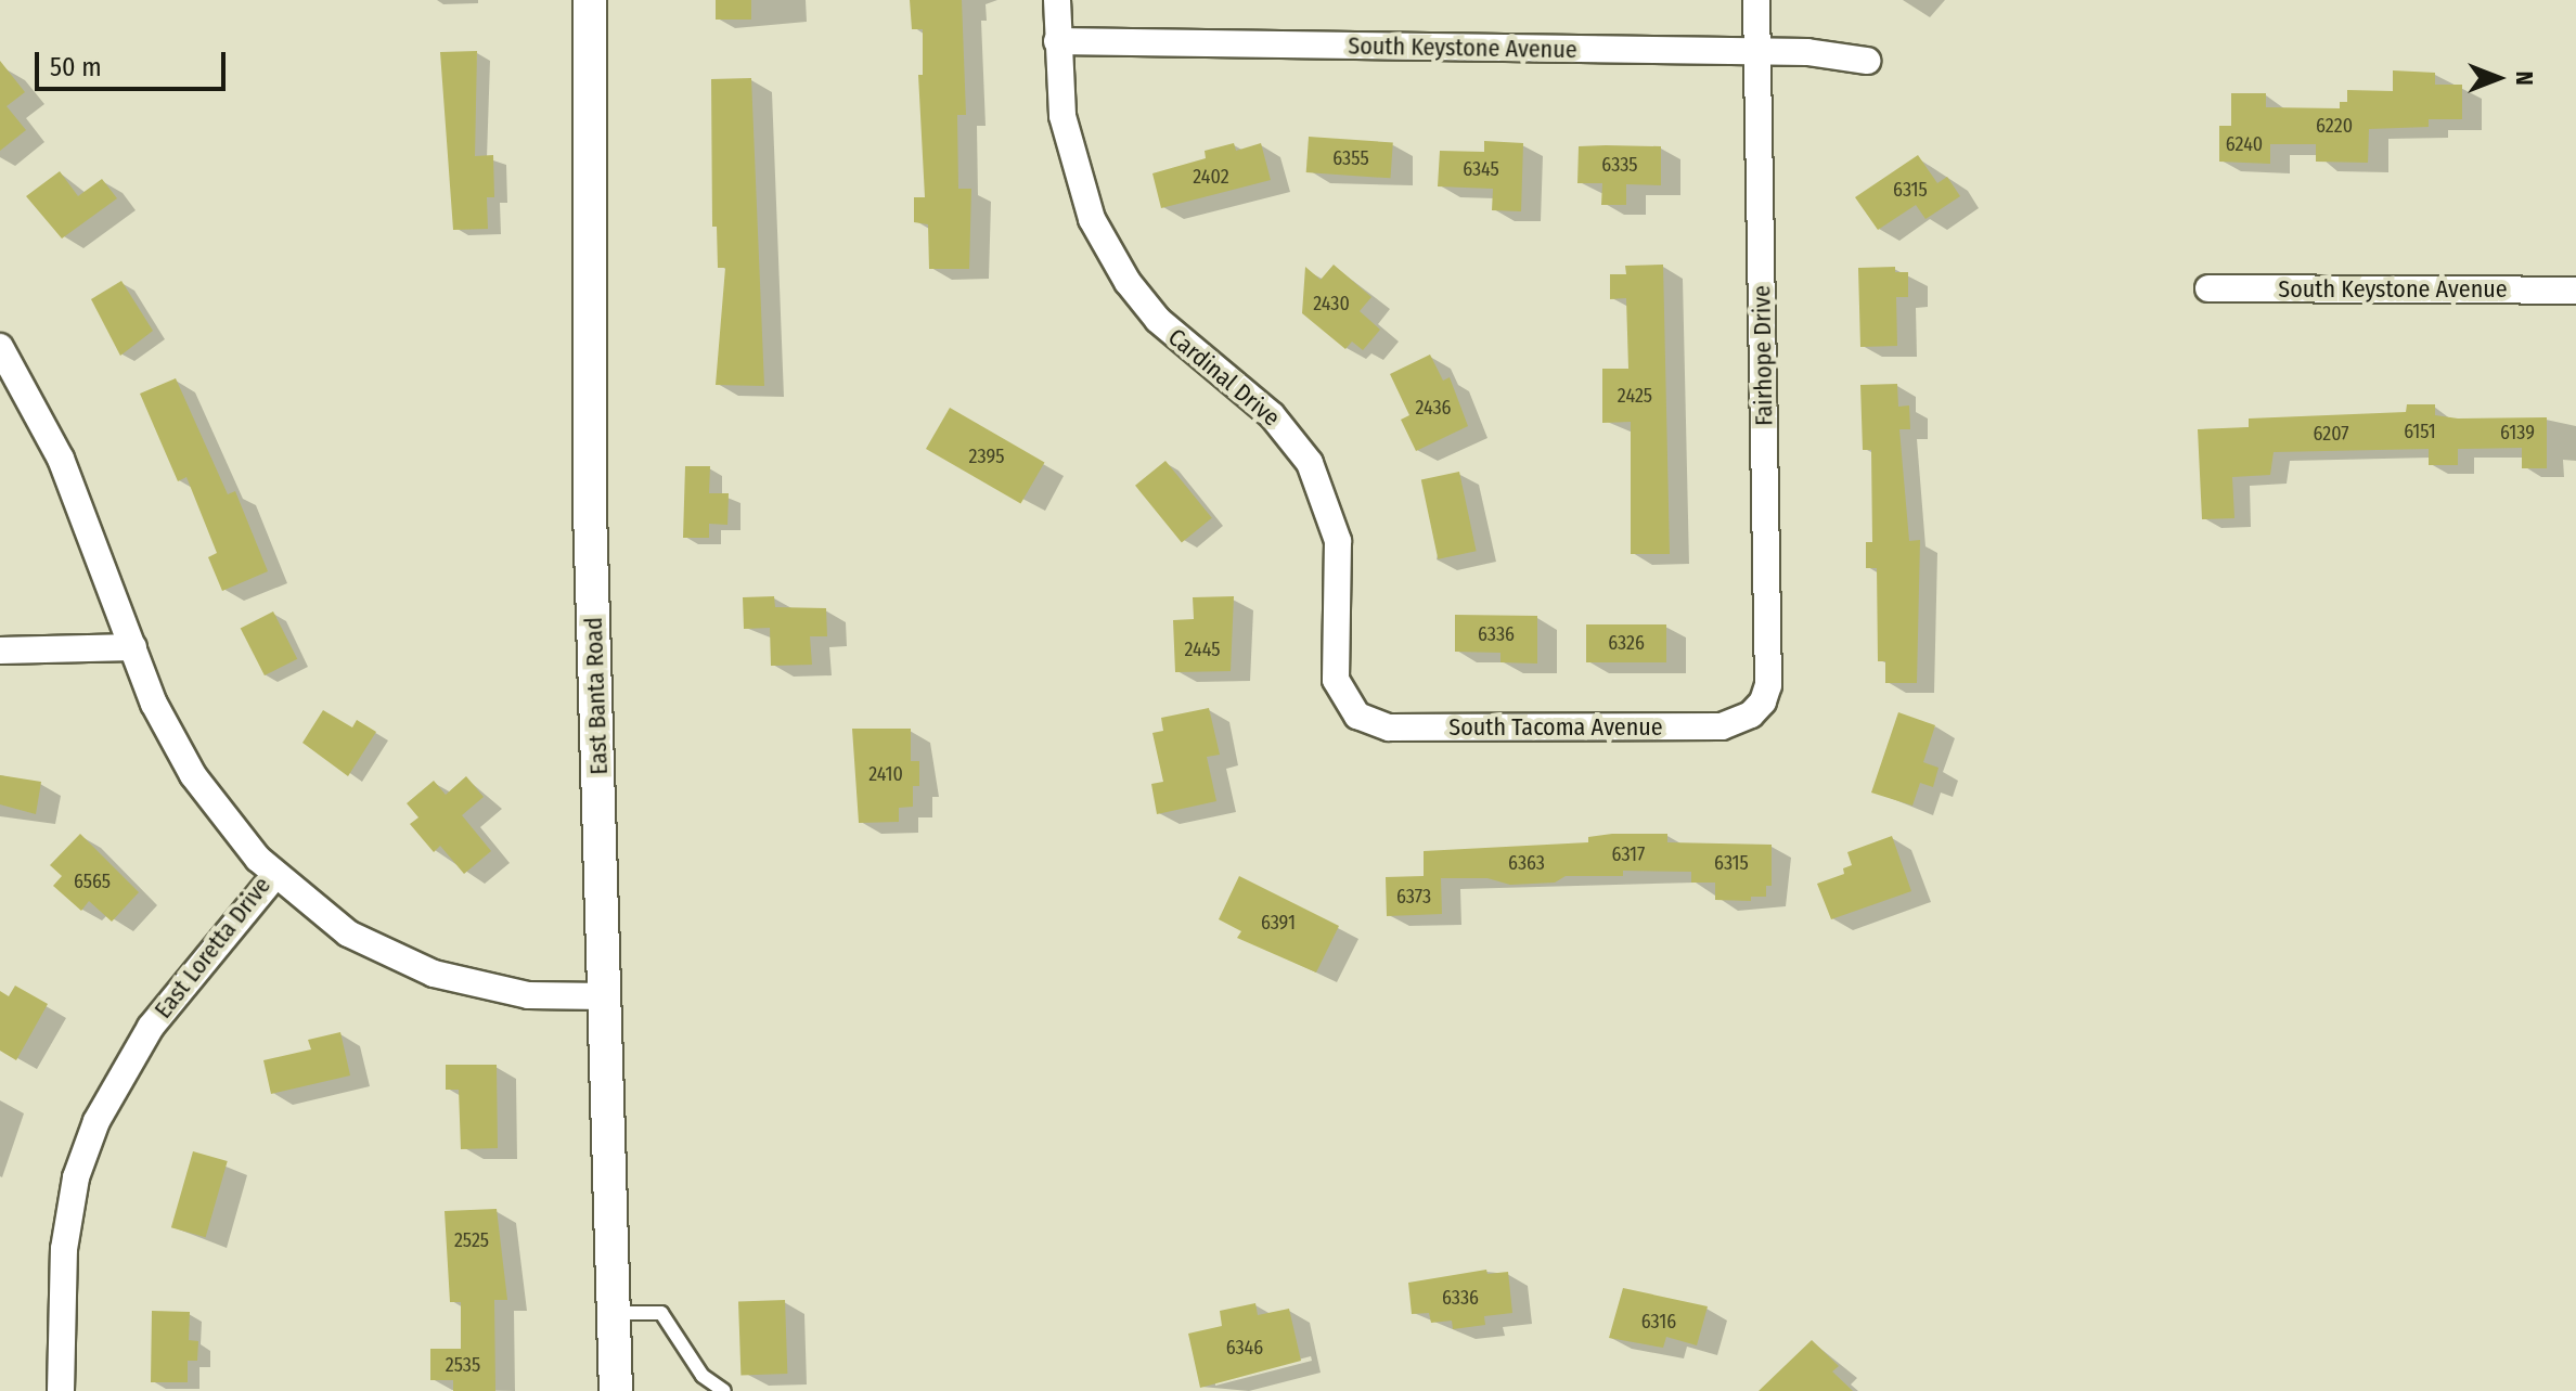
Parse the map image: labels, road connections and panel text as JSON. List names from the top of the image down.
{
  "streets": {
    "street": [
      "South Keystone Avenue",
      "Fairhope Drive",
      "Cardinal Drive",
      "East Banta Road",
      "South Tacoma Avenue",
      "East Loretta Drive"
    ]
  },
  "crossings": [
    ["South Keystone Avenue", "Fairhope Drive"],
    ["South Keystone Avenue", "Cardinal Drive"],
    ["Fairhope Drive", "South Tacoma Avenue"],
    ["Cardinal Drive", "South Tacoma Avenue"]
  ],
  "house_numbers": [
    "6220",
    "6240",
    "6355",
    "6335",
    "6345",
    "2402",
    "6315",
    "2430",
    "2425",
    "2436",
    "6151",
    "6139",
    "6207",
    "2395",
    "6336",
    "6326",
    "2445",
    "2410",
    "6317",
    "6363",
    "6315",
    "6565",
    "6373",
    "6391",
    "2525",
    "6336",
    "6316",
    "6346",
    "2535"
  ],
  "scale_bar": "50 m",
  "north": "right"
}
